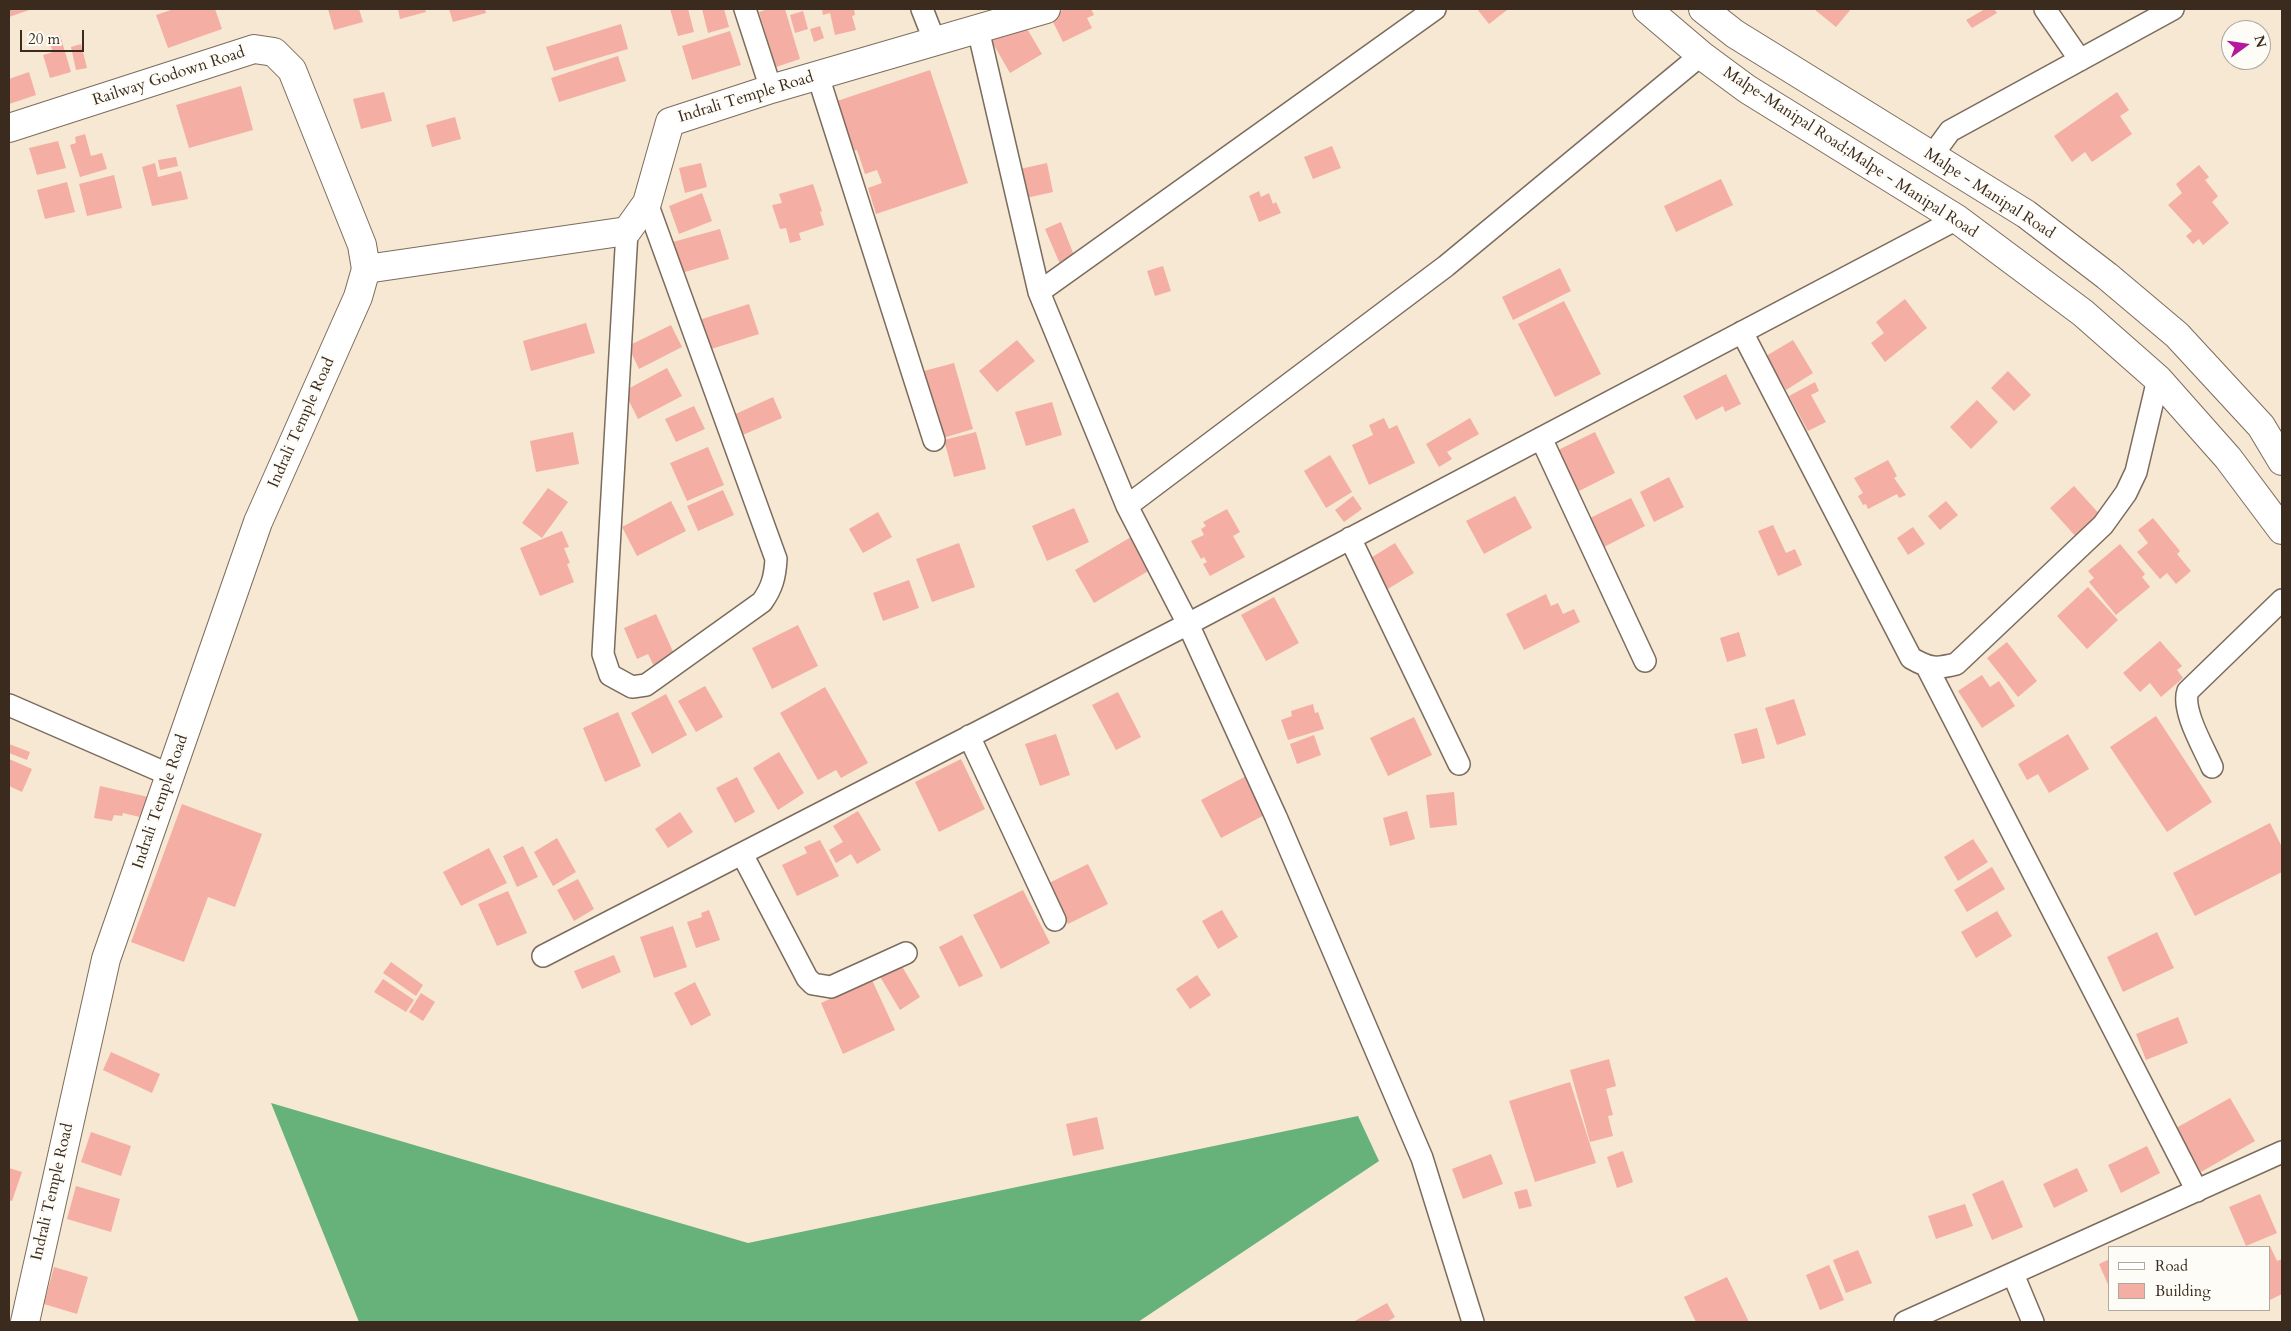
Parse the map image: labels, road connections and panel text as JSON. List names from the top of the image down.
{
  "streets": {
    "main road": [
      "Railway Godown Road",
      "Indrali Temple Road",
      "Malpe-Manipal Road;Malpe - Manipal Road",
      "Malpe - Manipal Road"
    ]
  },
  "crossings": [
    ["Railway Godown Road", "Indrali Temple Road"]
  ],
  "legend": ["Road", "Building"],
  "scale_bar": "20 m",
  "north": "right"
}
